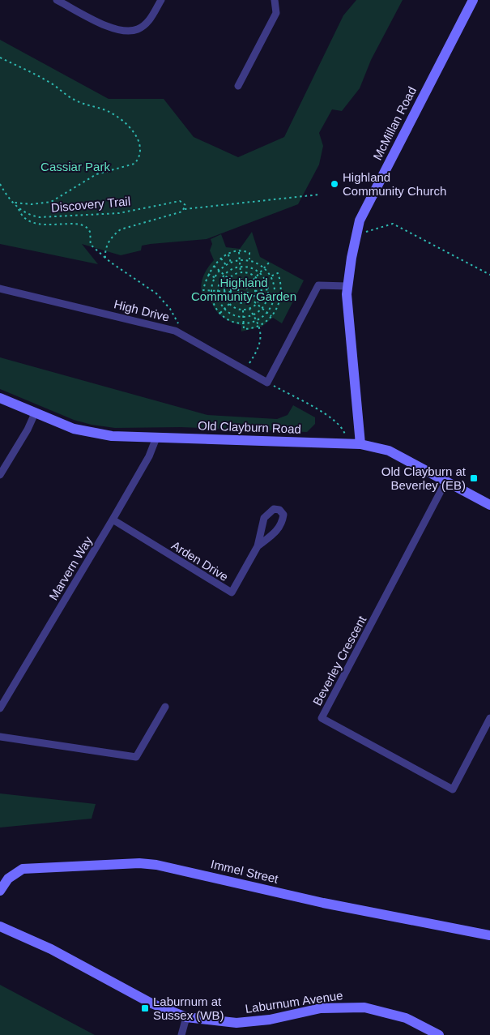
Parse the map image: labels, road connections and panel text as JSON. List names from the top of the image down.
{
  "streets": {
    "main road": [
      "McMillan Road",
      "Old Clayburn Road",
      "Immel Street",
      "Laburnum Avenue"
    ],
    "street": [
      "High Drive",
      "Arden Drive",
      "Marvern Way",
      "Beverley Crescent"
    ],
    "path": ["Discovery Trail"]
  },
  "crossings": [
    ["McMillan Road", "Old Clayburn Road"],
    ["Old Clayburn Road", "Marvern Way"],
    ["Old Clayburn Road", "Beverley Crescent"],
    ["Arden Drive", "Marvern Way"]
  ],
  "parks": ["Cassiar Park", "Highland Community Garden"],
  "places": {
    "other": ["Highland Community Church"],
    "transit": ["Old Clayburn at Beverley (EB)", "Laburnum at Sussex (WB)"]
  }
}
